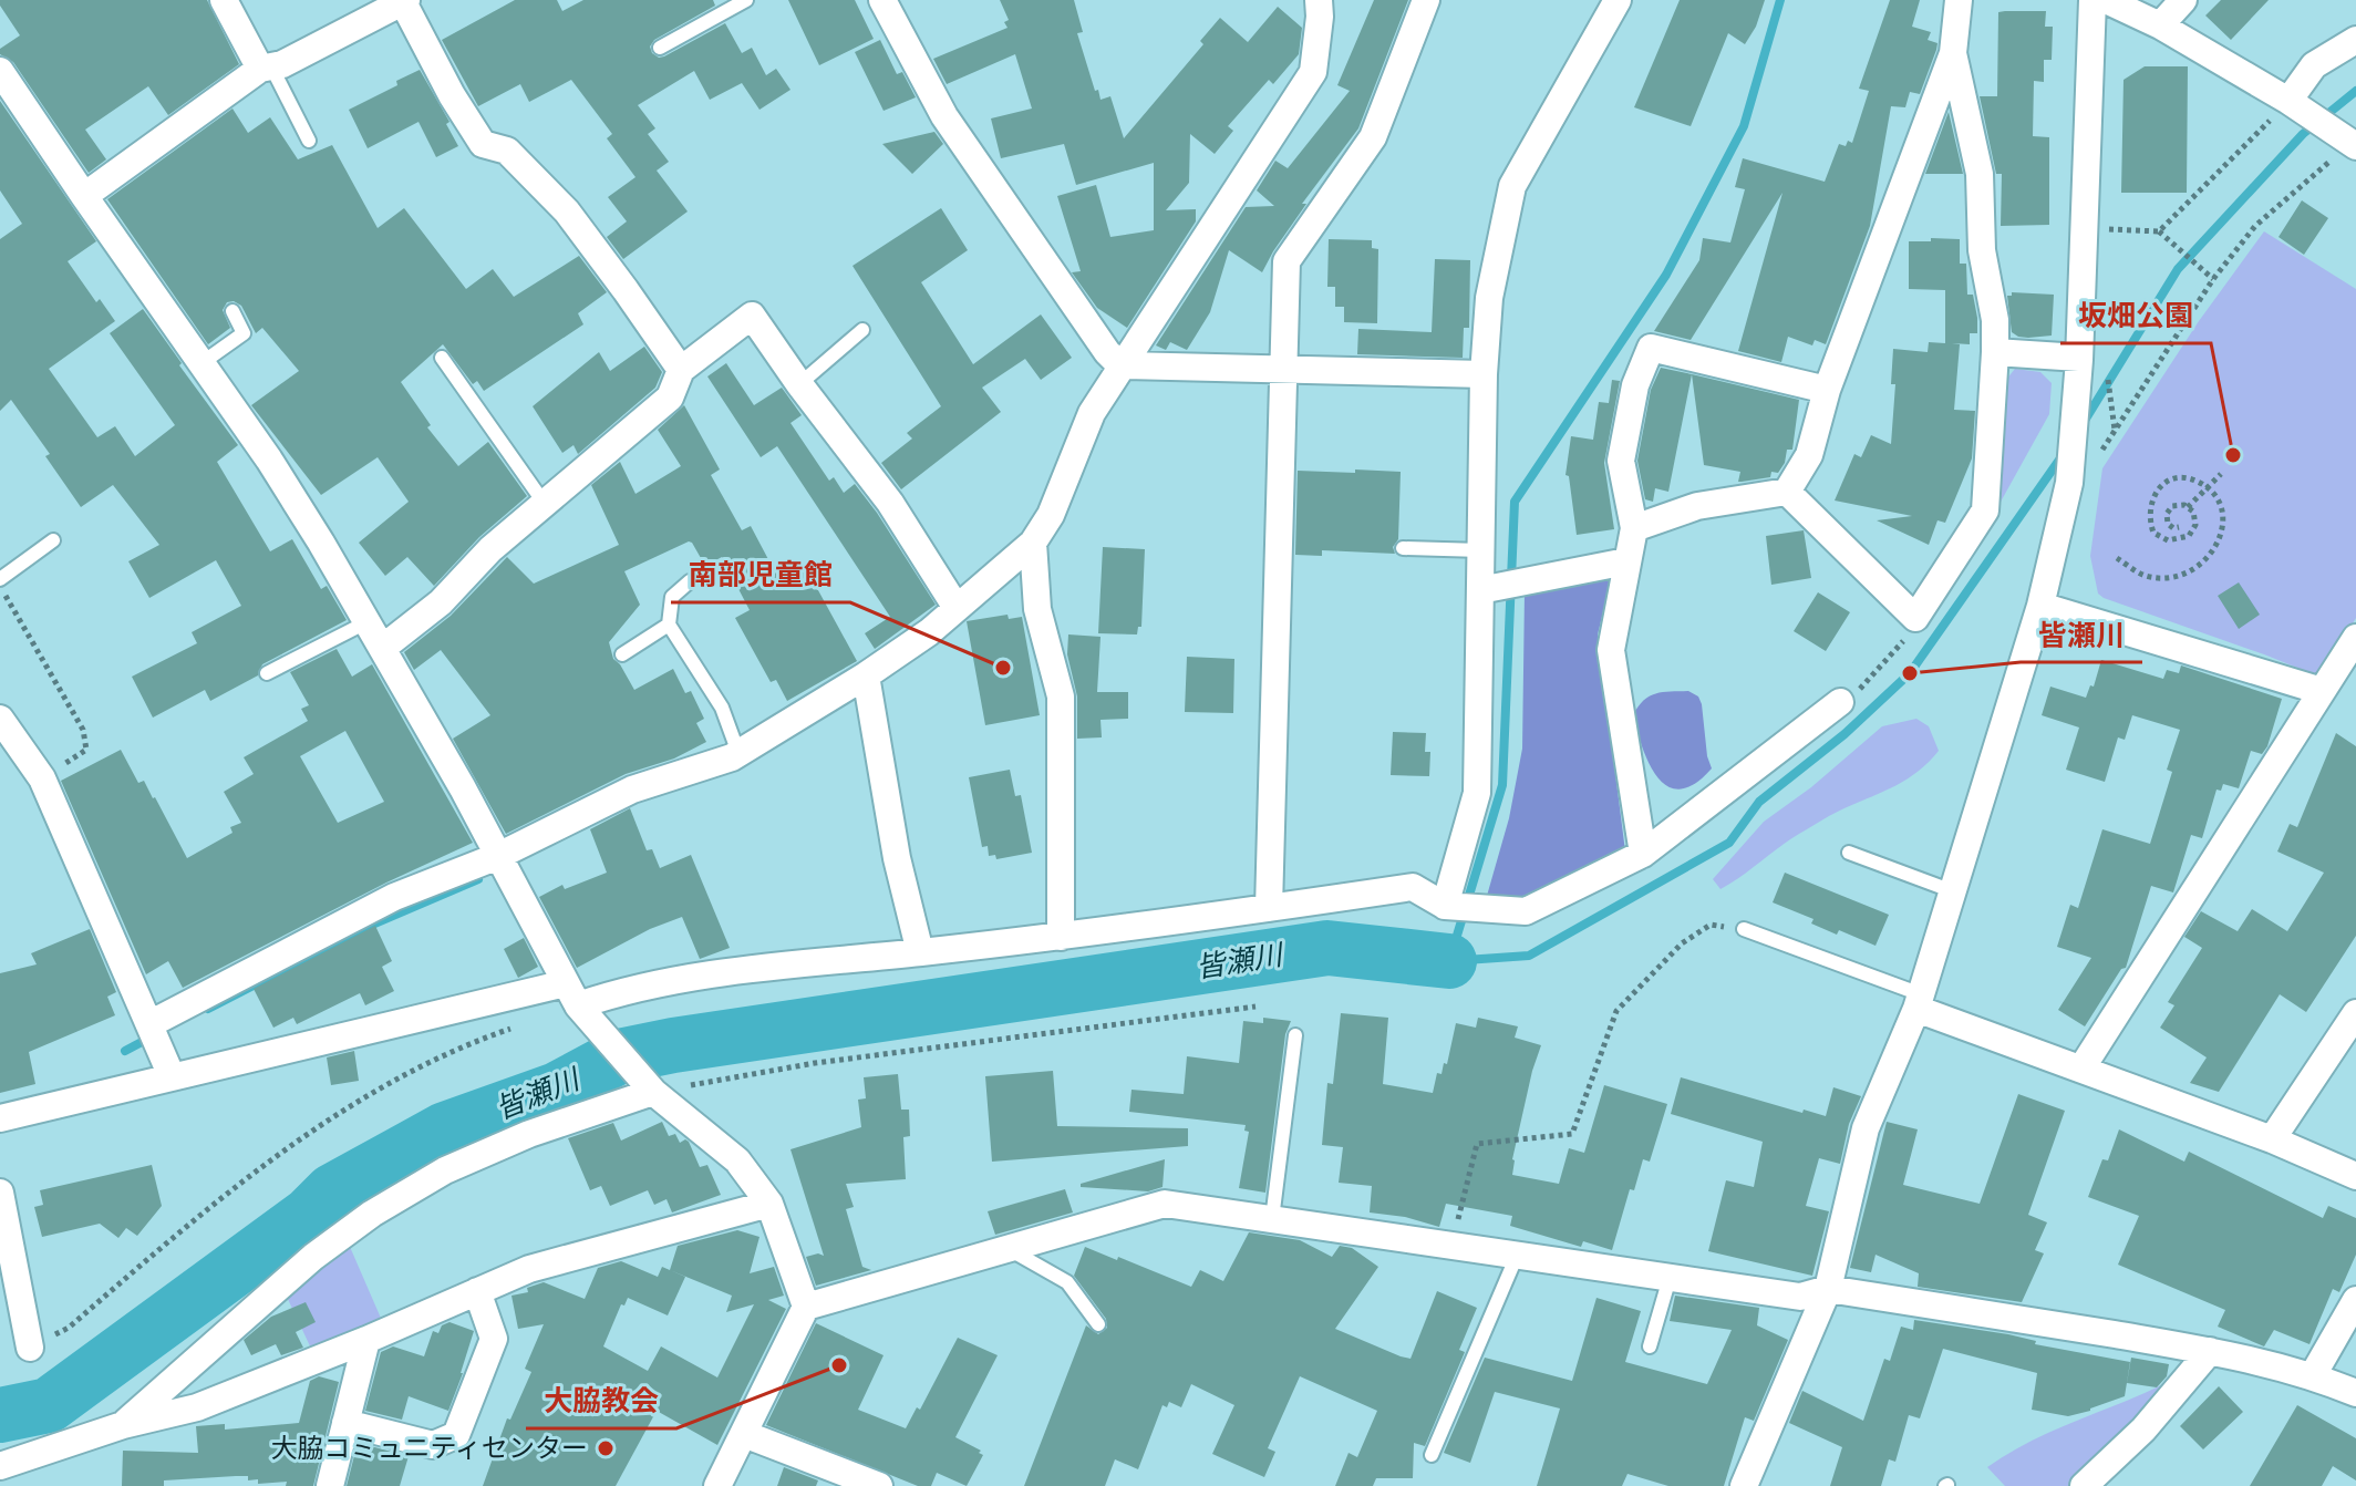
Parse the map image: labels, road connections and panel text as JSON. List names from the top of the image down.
{
  "water": ["皆瀬川"],
  "places": [
    "坂畑公園",
    "南部児童館",
    "皆瀬川",
    "大脇教会",
    "大脇コミュニティセンター"
  ]
}
